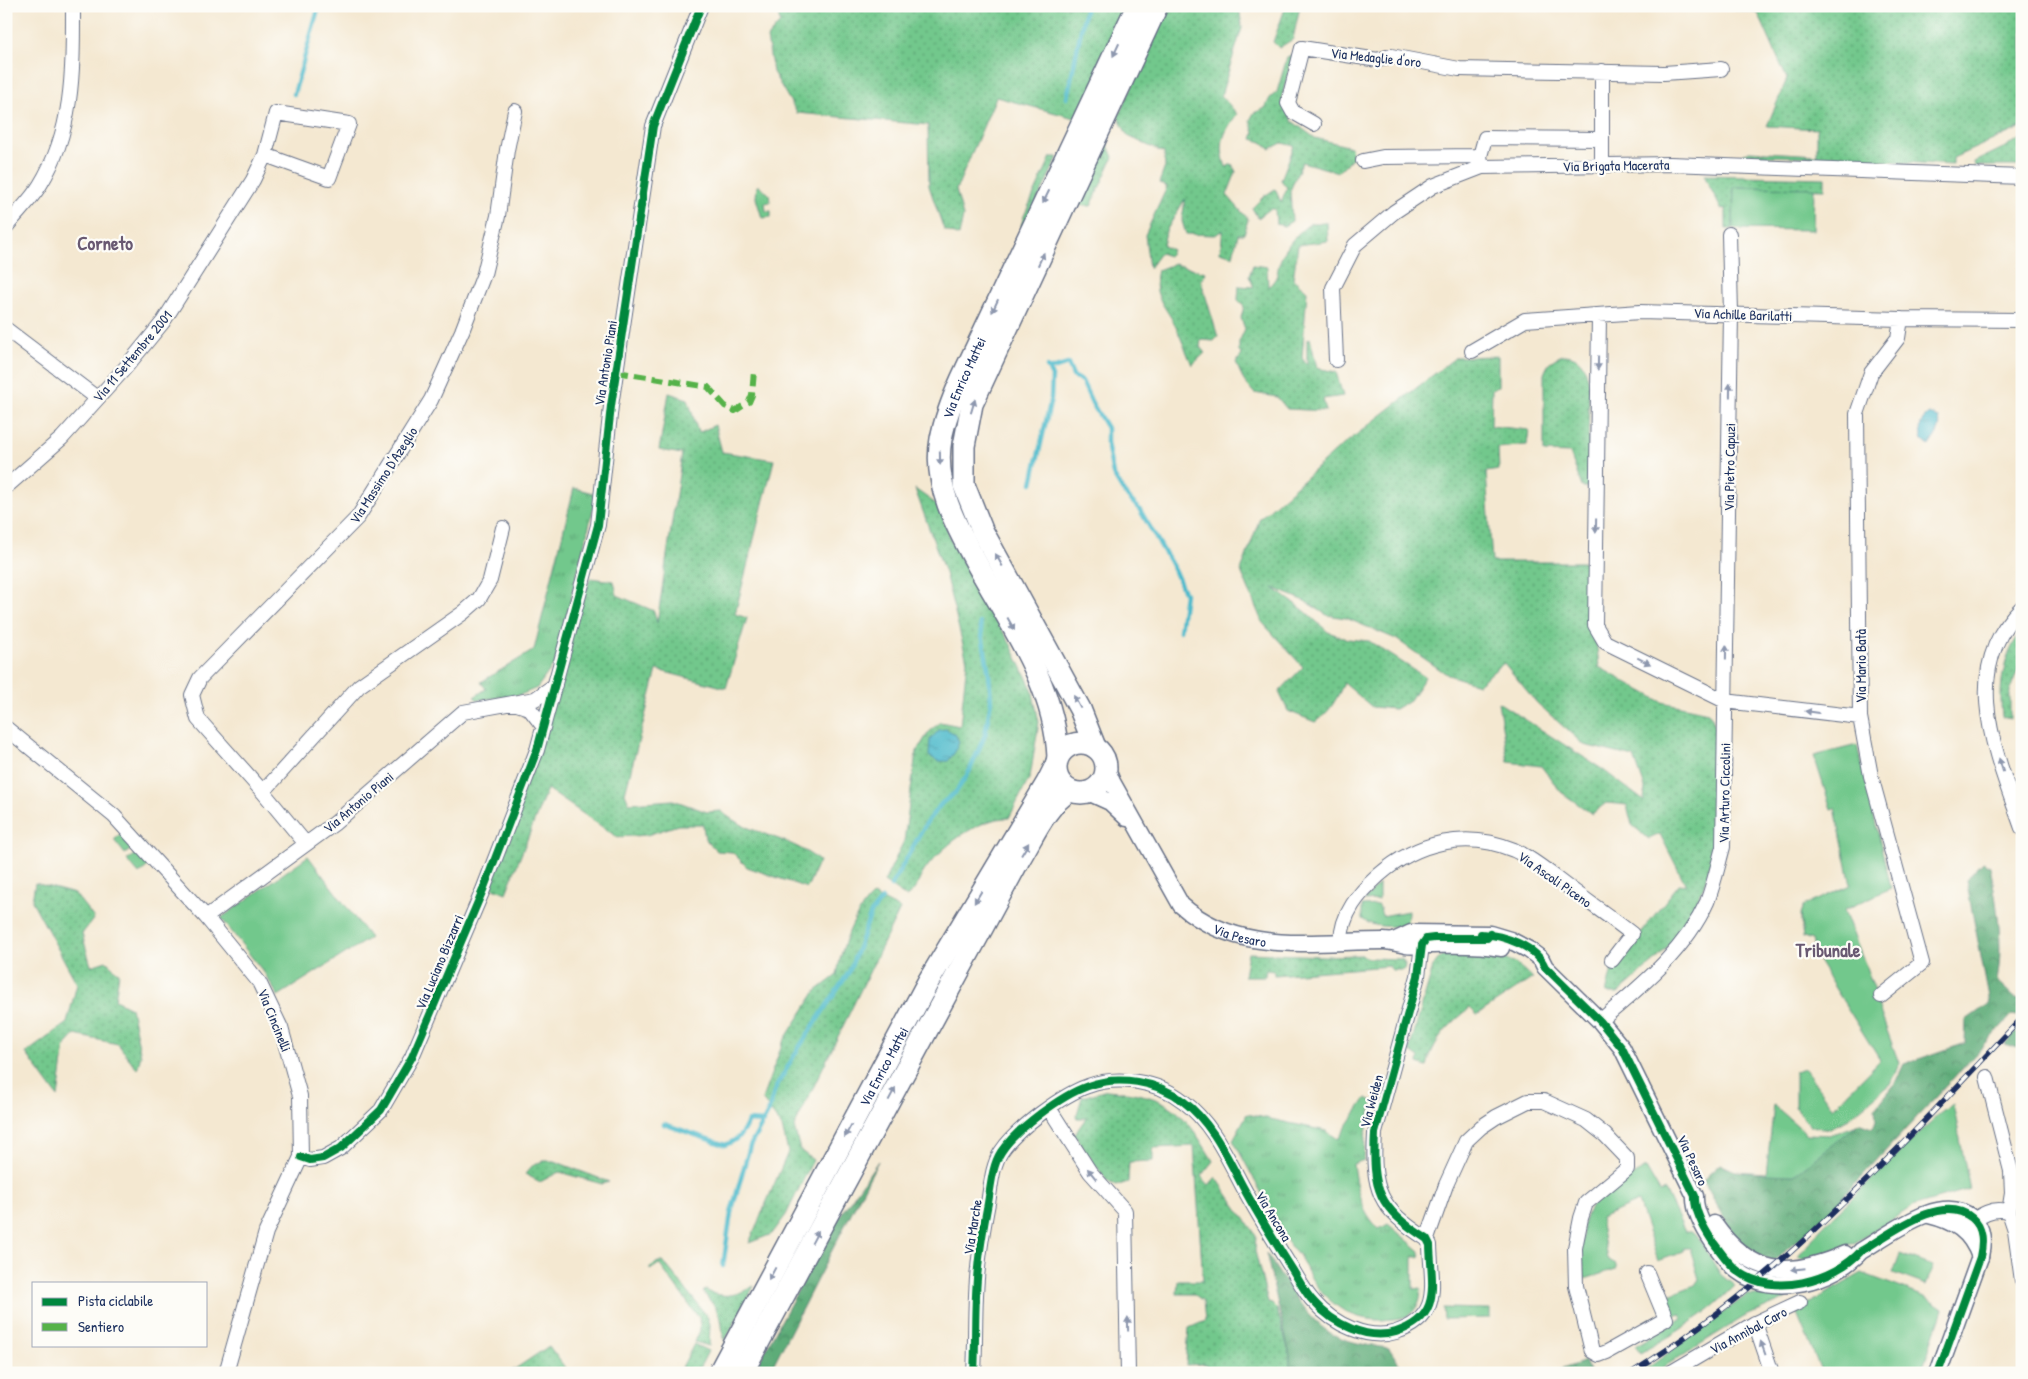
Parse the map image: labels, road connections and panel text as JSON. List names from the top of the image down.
{
  "streets": {
    "main road": ["Via Enrico Mattei"],
    "street": [
      "Via Medaglie d'oro",
      "Via Brigata Macerata",
      "Via Achille Barilatti",
      "Via 11 Settembre 2001",
      "Via Antonio Piani",
      "Via Pietro Capuzi",
      "Via Massimo D'Azeglio",
      "Via Mario Batà",
      "Via Arturo Ciccolini",
      "Via Ascoli Piceno",
      "Via Pesaro",
      "Via Luciano Bizzarri",
      "Via Cincinelli",
      "Via Weiden",
      "Via Ancona",
      "Via Marche",
      "Via Annibal Caro"
    ]
  },
  "crossings": [
    ["Via Achille Barilatti", "Via Pietro Capuzi"],
    ["Via Achille Barilatti", "Via Mario Batà"],
    ["Via Antonio Piani", "Via Massimo D'Azeglio"],
    ["Via Antonio Piani", "Via Luciano Bizzarri"],
    ["Via Antonio Piani", "Via Cincinelli"],
    ["Via Enrico Mattei", "Via Pesaro"],
    ["Via Pietro Capuzi", "Via Arturo Ciccolini"],
    ["Via Arturo Ciccolini", "Via Pesaro"],
    ["Via Ascoli Piceno", "Via Pesaro"],
    ["Via Pesaro", "Via Weiden"],
    ["Via Luciano Bizzarri", "Via Cincinelli"],
    ["Via Weiden", "Via Ancona"],
    ["Via Ancona", "Via Marche"]
  ],
  "one_way": ["Via Pietro Capuzi"],
  "districts": ["Corneto", "Tribunale"],
  "legend": ["Pista ciclabile", "Sentiero"]
}
